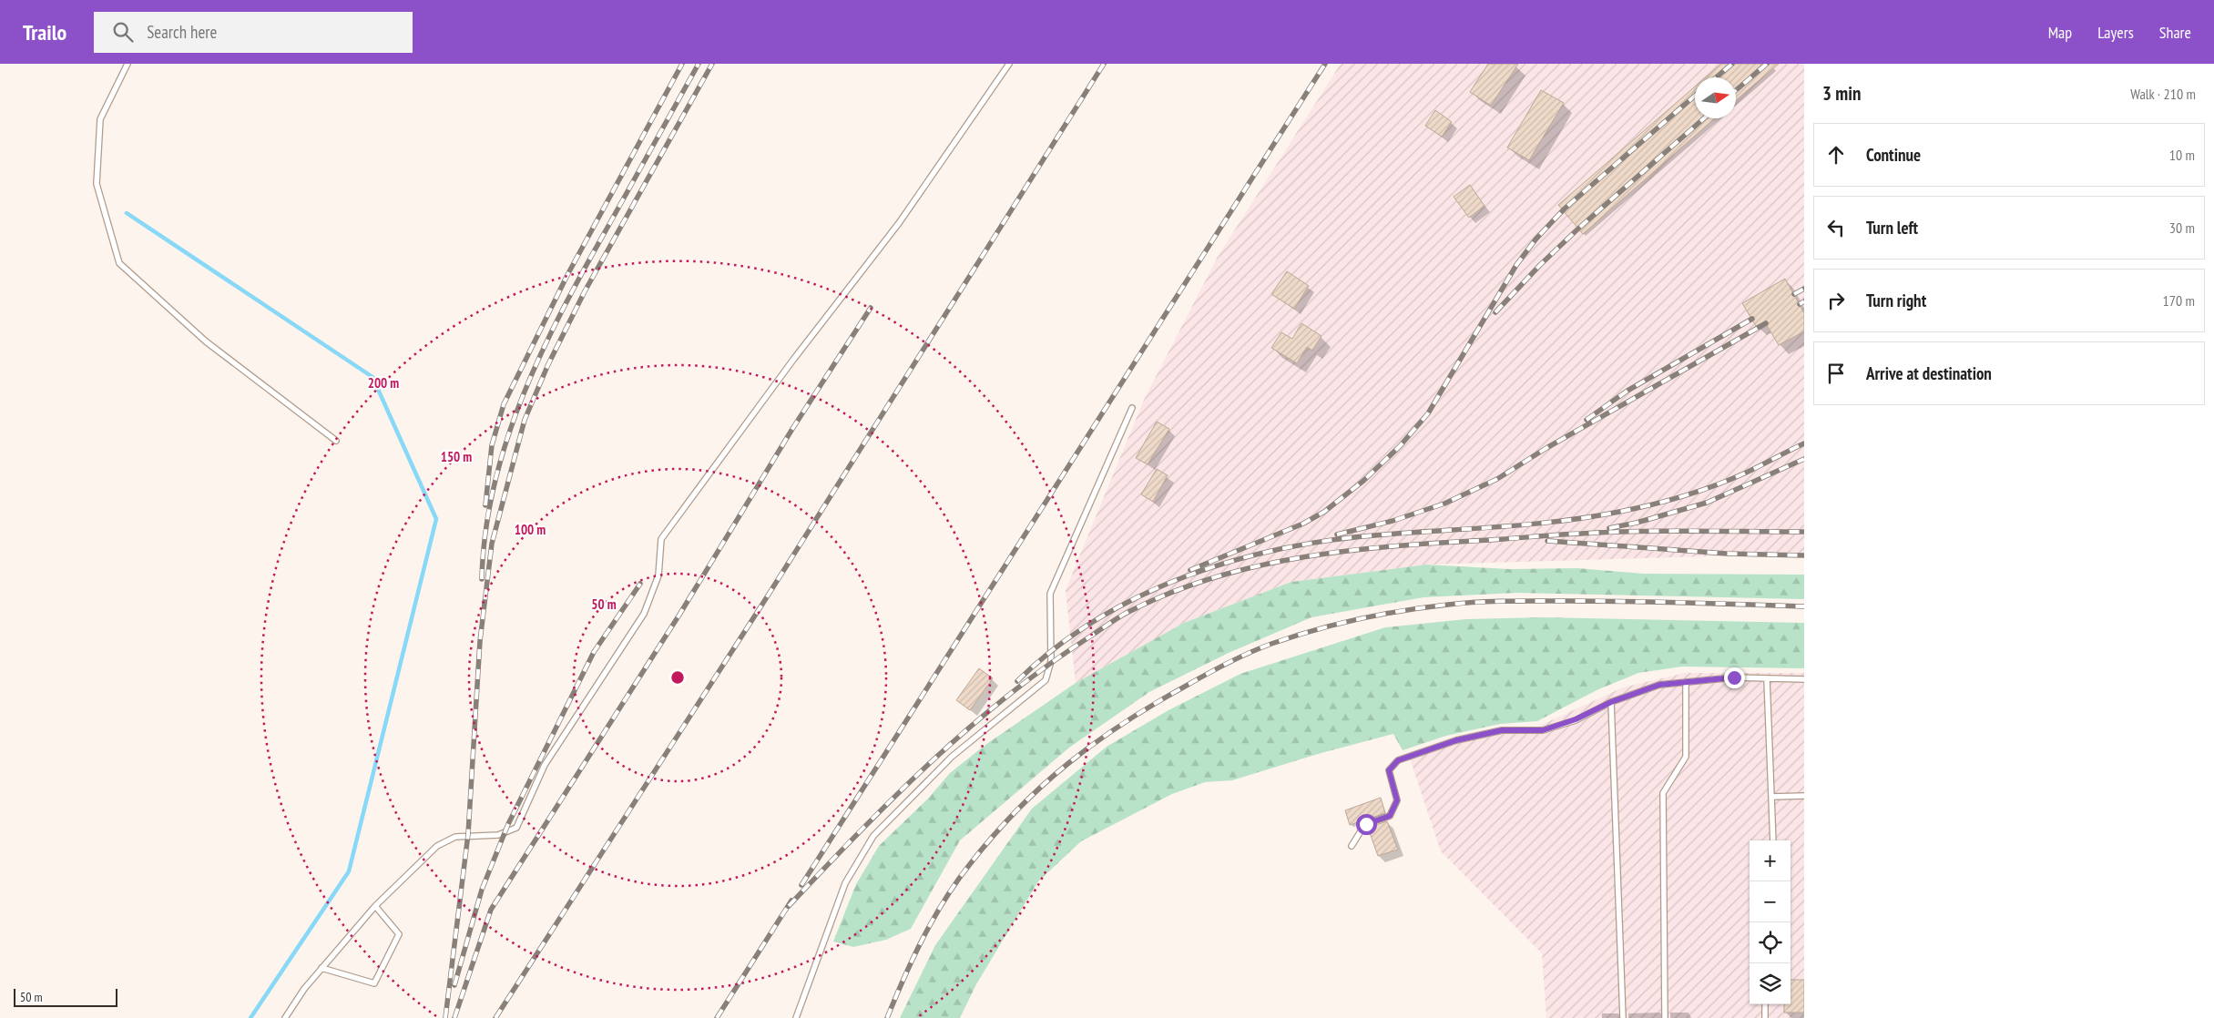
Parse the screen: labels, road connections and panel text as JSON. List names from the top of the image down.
{
  "scale_bar": "50 m",
  "north": "right",
  "page": {
    "header": "Trailo",
    "search": "Search here",
    "nav": ["Map", "Layers", "Share"],
    "heading": ["3 min", "Walk · 210 m"],
    "list": [
      ["Continue", "10 m"],
      ["Turn left", "30 m"],
      ["Turn right", "170 m"],
      "Arrive at destination"
    ],
    "map_buttons": ["+", "−"],
    "scale": "50 m"
  },
  "rings": [
    "200 m",
    "150 m",
    "100 m",
    "50 m"
  ]
}
